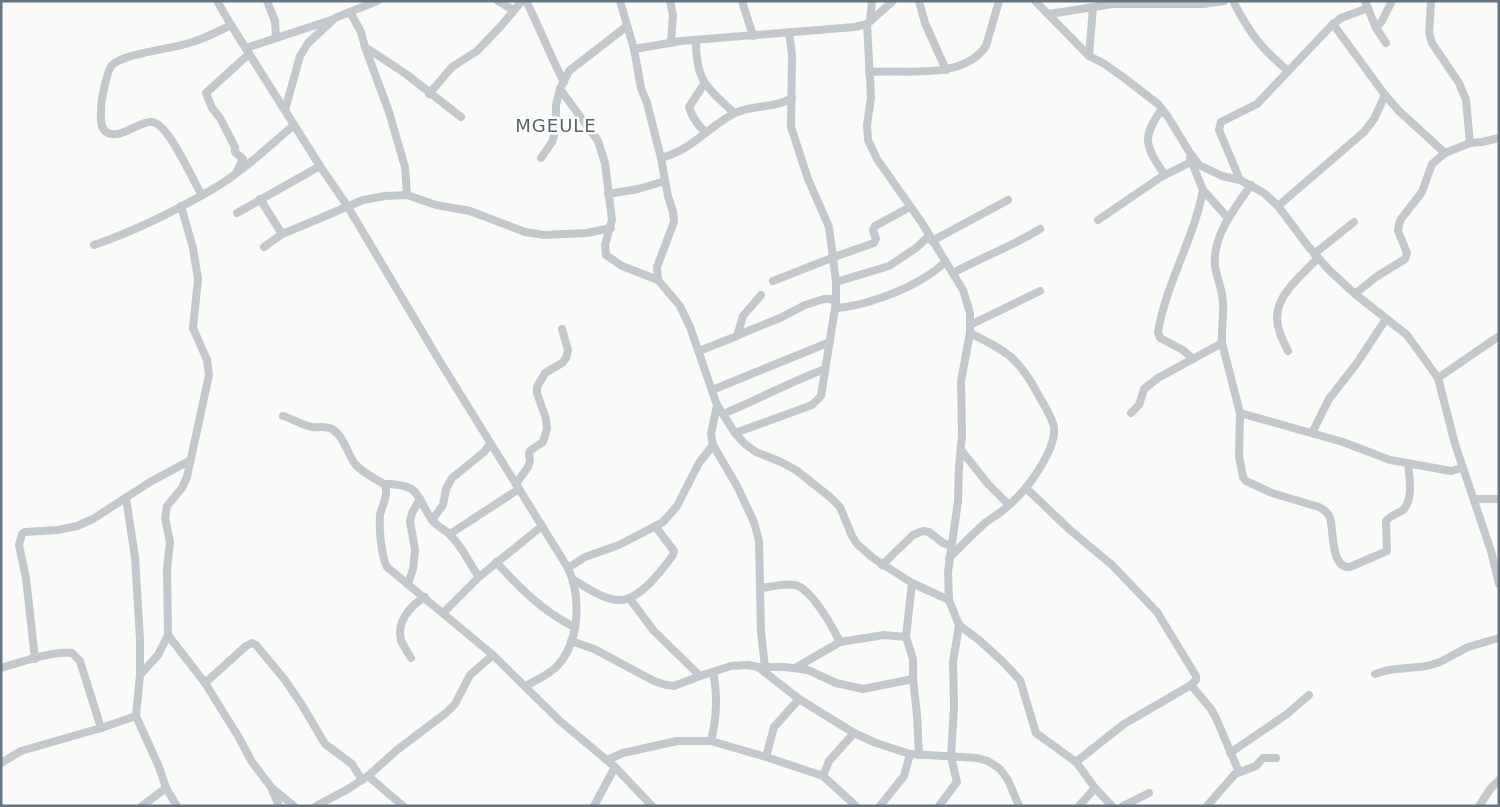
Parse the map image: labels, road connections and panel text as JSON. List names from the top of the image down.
{
  "districts": ["MGEULE"]
}
